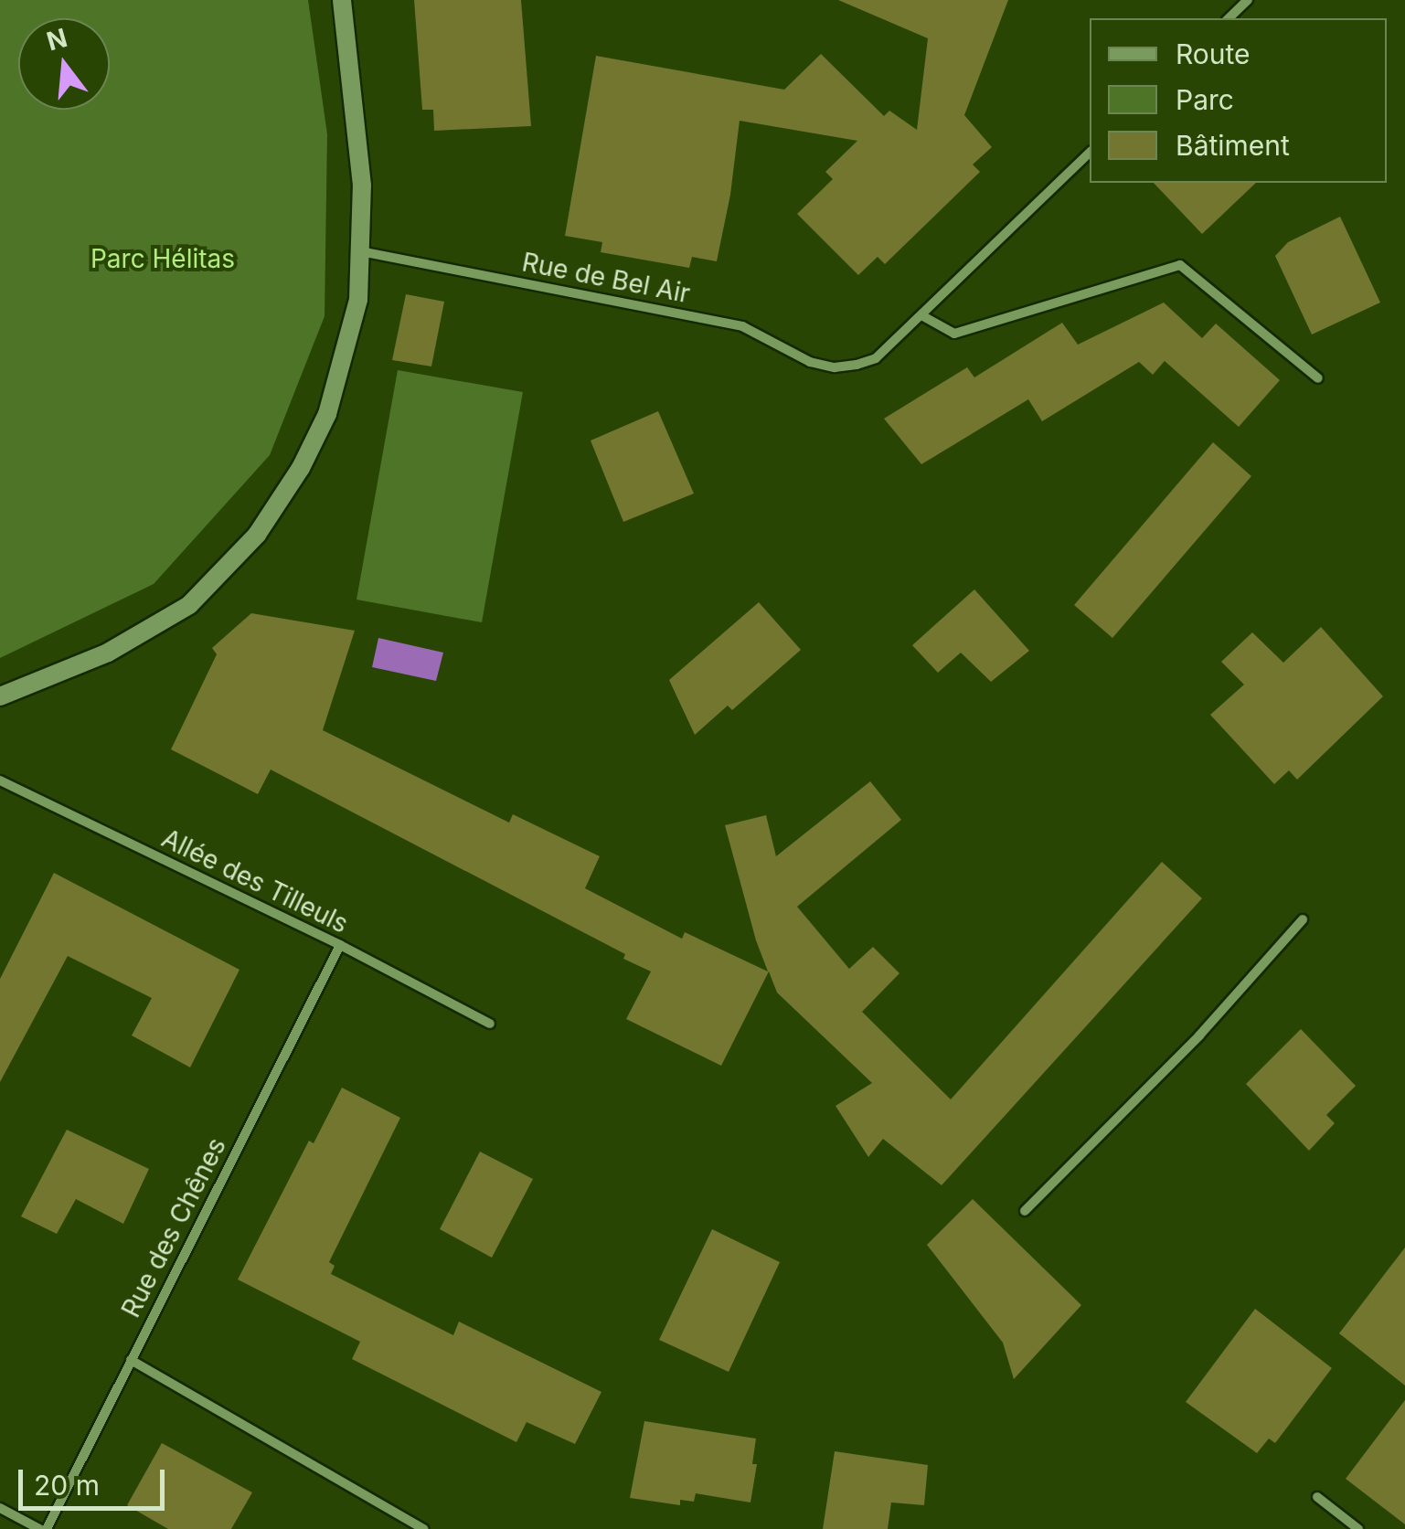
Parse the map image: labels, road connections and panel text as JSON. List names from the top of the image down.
{
  "streets": {
    "street": ["Rue de Bel Air", "Allée des Tilleuls", "Rue des Chênes"]
  },
  "crossings": [
    ["Allée des Tilleuls", "Rue des Chênes"]
  ],
  "parks": ["Parc Hélitas"],
  "legend": ["Route", "Parc", "Bâtiment"],
  "scale_bar": "20 m",
  "north": "top"
}
